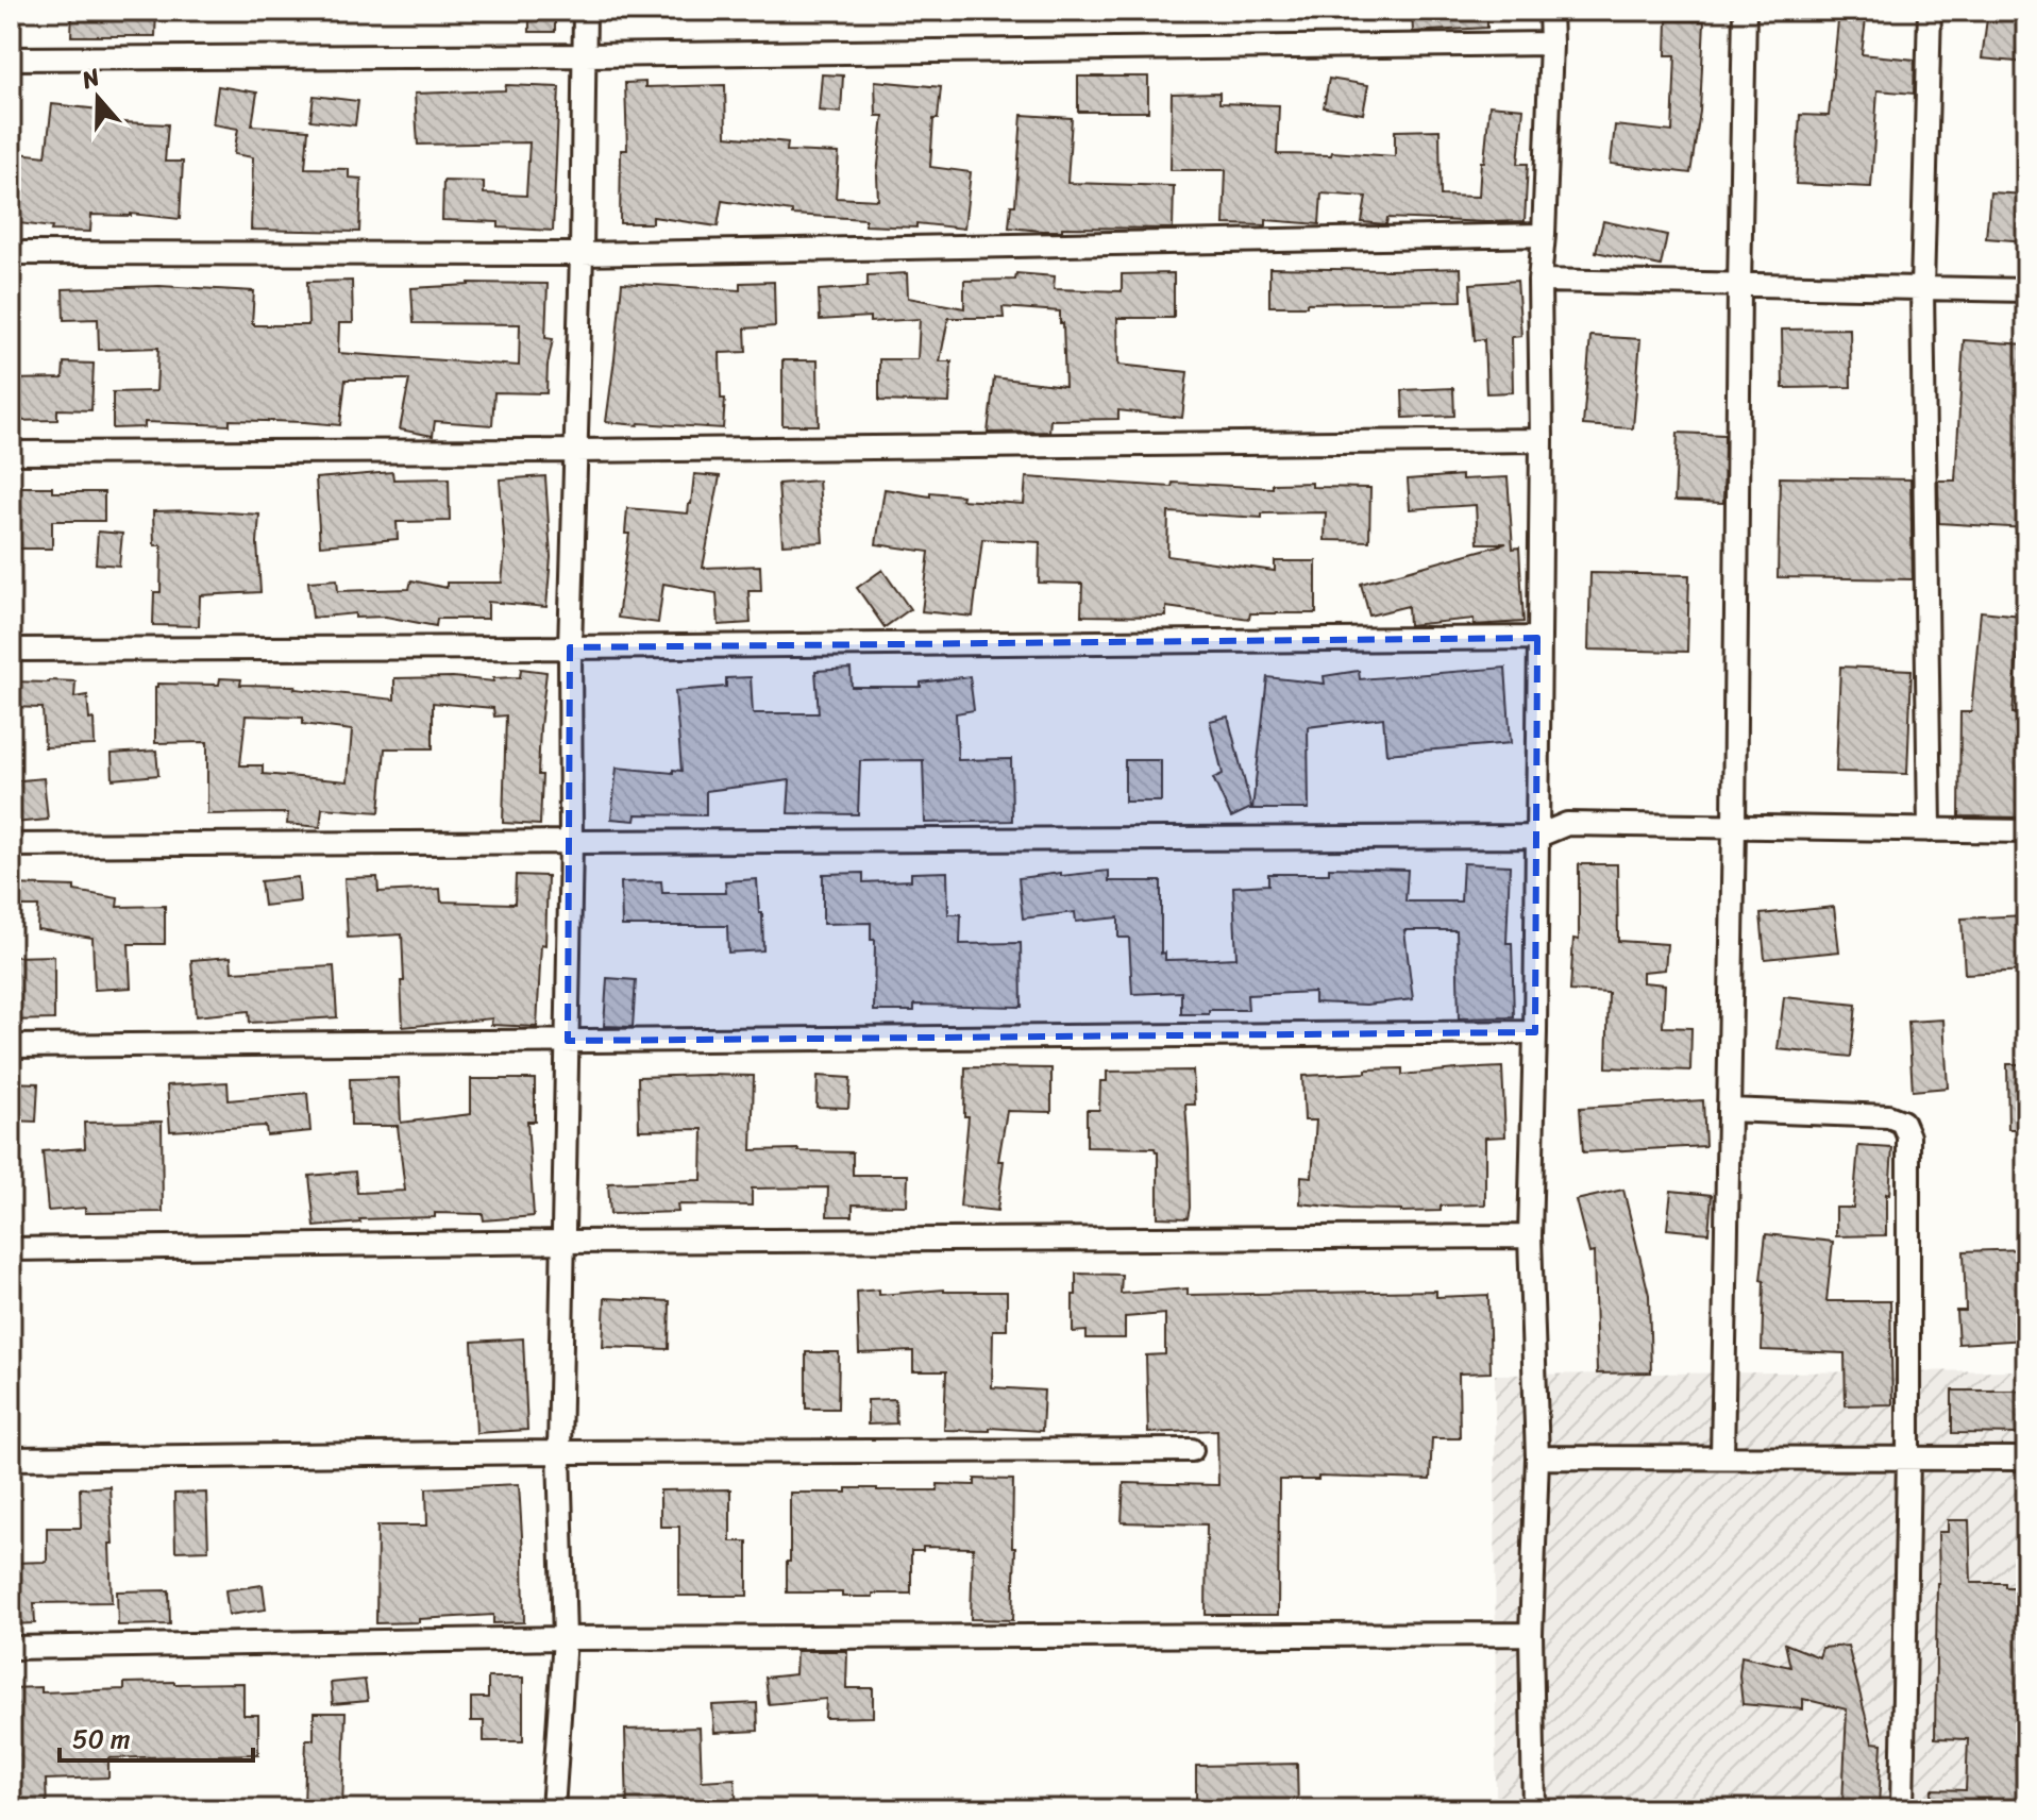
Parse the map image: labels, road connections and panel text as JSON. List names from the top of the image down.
{
  "scale_bar": "50 m",
  "north": "top"
}
